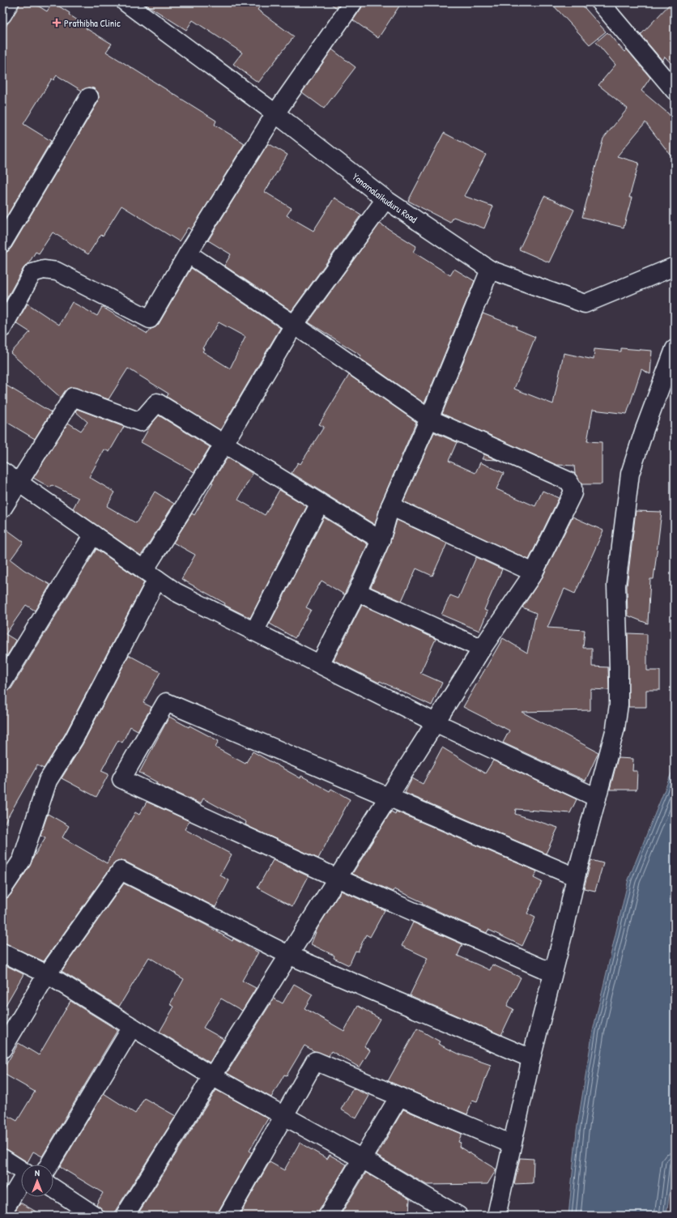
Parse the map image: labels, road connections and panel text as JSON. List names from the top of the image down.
{
  "streets": {
    "street": ["Yanamalaikuduru Road"]
  },
  "places": {
    "health": ["Prathibha Clinic"]
  },
  "north": "top"
}
